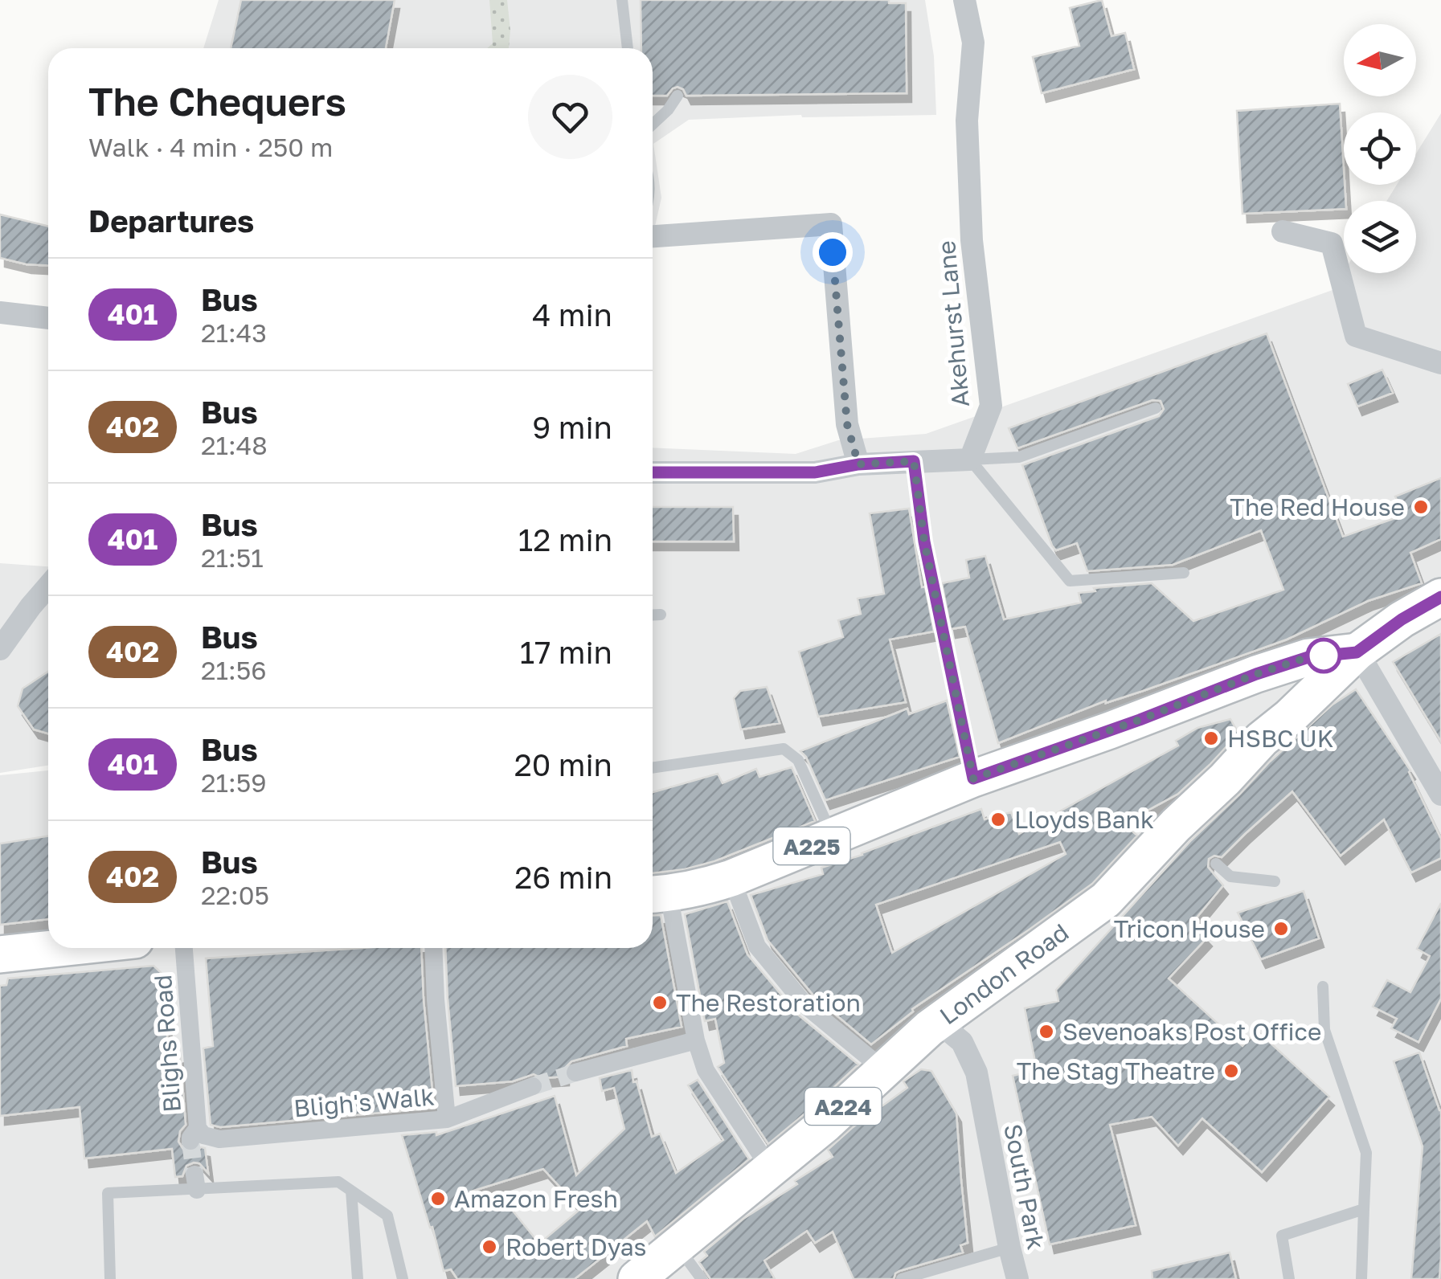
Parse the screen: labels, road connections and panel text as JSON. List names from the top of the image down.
{
  "streets": {
    "main road": ["A225", "London Road", "A224"],
    "street": [
      "Akehurst Lane",
      "Blighs Road",
      "Bligh's Walk",
      "South Park"
    ]
  },
  "crossings": [
    ["A225", "London Road"],
    ["London Road", "South Park"],
    ["Blighs Road", "Bligh's Walk"]
  ],
  "places": [
    "The Red House",
    "HSBC UK",
    "Lloyds Bank",
    "Tricon House",
    "The Restoration",
    "Sevenoaks Post Office",
    "The Stag Theatre",
    "Amazon Fresh",
    "Robert Dyas"
  ],
  "lines": ["bus line 401"],
  "north": "left",
  "page": {
    "heading": [
      ["The Chequers", "Walk · 4 min · 250 m"],
      "Departures"
    ],
    "list": [
      {
        "mark": "401",
        "name": "Bus",
        "note": "21:43",
        "value": "4 min"
      },
      {
        "mark": "402",
        "name": "Bus",
        "note": "21:48",
        "value": "9 min"
      },
      {
        "mark": "401",
        "name": "Bus",
        "note": "21:51",
        "value": "12 min"
      },
      {
        "mark": "402",
        "name": "Bus",
        "note": "21:56",
        "value": "17 min"
      },
      {
        "mark": "401",
        "name": "Bus",
        "note": "21:59",
        "value": "20 min"
      },
      {
        "mark": "402",
        "name": "Bus",
        "note": "22:05",
        "value": "26 min"
      }
    ]
  }
}
